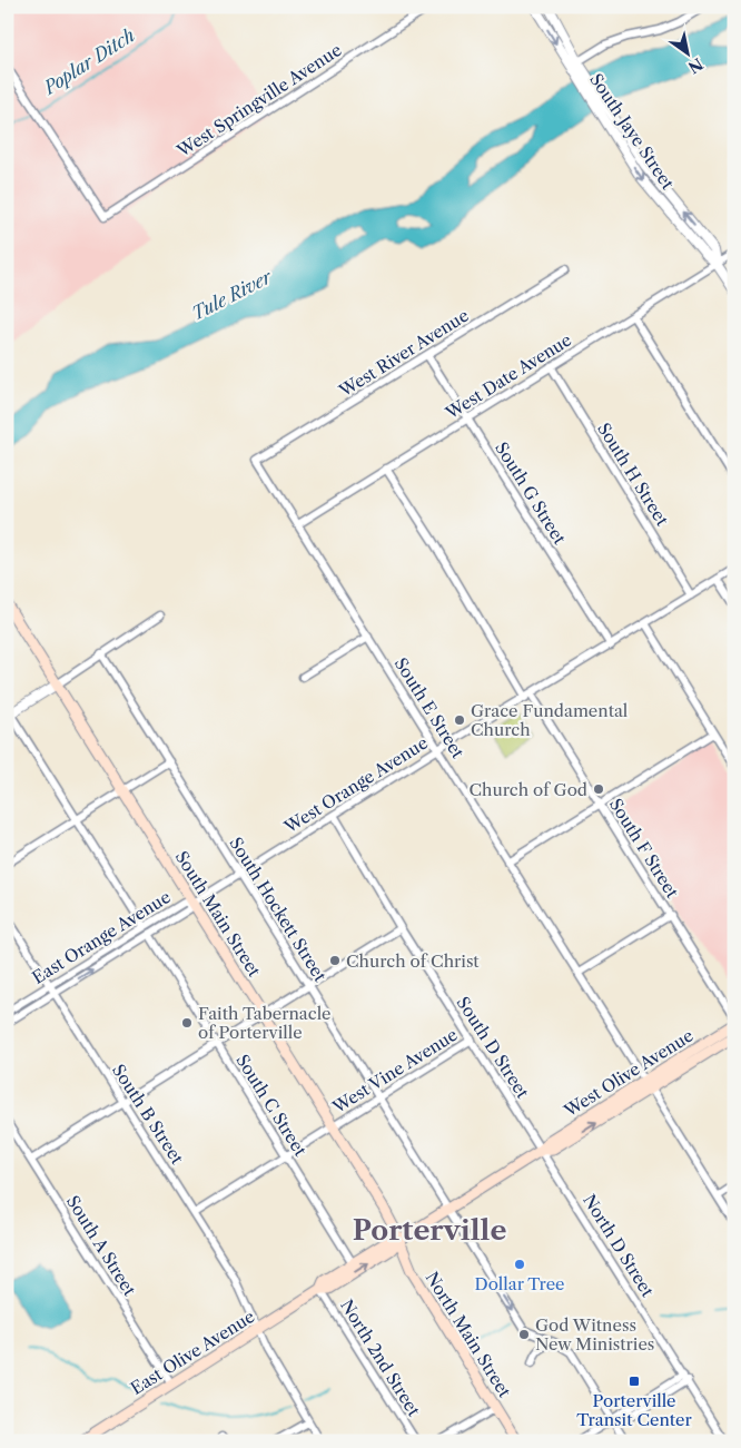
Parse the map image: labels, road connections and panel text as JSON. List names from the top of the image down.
{
  "streets": {
    "main road": [
      "South Main Street",
      "West Olive Avenue",
      "North Main Street",
      "East Olive Avenue"
    ],
    "street": [
      "West Springville Avenue",
      "South Jaye Street",
      "West River Avenue",
      "West Date Avenue",
      "South H Street",
      "South G Street",
      "South E Street",
      "West Orange Avenue",
      "South F Street",
      "South Hockett Street",
      "East Orange Avenue",
      "South D Street",
      "West Vine Avenue",
      "South C Street",
      "South B Street",
      "South A Street",
      "North D Street",
      "North 2nd Street"
    ]
  },
  "crossings": [
    ["South Jaye Street", "West Date Avenue"],
    ["West River Avenue", "South G Street"],
    ["West River Avenue", "South E Street"],
    ["West Date Avenue", "South H Street"],
    ["West Date Avenue", "South G Street"],
    ["West Date Avenue", "South E Street"],
    ["West Date Avenue", "South F Street"],
    ["South H Street", "West Orange Avenue"],
    ["South G Street", "West Orange Avenue"],
    ["South E Street", "West Orange Avenue"],
    ["South E Street", "West Olive Avenue"],
    ["West Orange Avenue", "South F Street"],
    ["West Orange Avenue", "South Hockett Street"],
    ["West Orange Avenue", "South Main Street"],
    ["West Orange Avenue", "East Orange Avenue"],
    ["West Orange Avenue", "South D Street"],
    ["South Hockett Street", "West Vine Avenue"],
    ["South Hockett Street", "West Olive Avenue"],
    ["South Main Street", "East Orange Avenue"],
    ["South Main Street", "West Vine Avenue"],
    ["South Main Street", "West Olive Avenue"],
    ["South Main Street", "North Main Street"],
    ["South Main Street", "East Olive Avenue"],
    ["East Orange Avenue", "South C Street"],
    ["East Orange Avenue", "South B Street"],
    ["South D Street", "West Vine Avenue"],
    ["South D Street", "West Olive Avenue"],
    ["South D Street", "North D Street"],
    ["West Vine Avenue", "South C Street"],
    ["West Vine Avenue", "South B Street"],
    ["West Olive Avenue", "North D Street"],
    ["West Olive Avenue", "North Main Street"],
    ["West Olive Avenue", "East Olive Avenue"],
    ["South C Street", "East Olive Avenue"],
    ["South B Street", "East Olive Avenue"],
    ["South A Street", "East Olive Avenue"],
    ["North Main Street", "East Olive Avenue"],
    ["East Olive Avenue", "North 2nd Street"]
  ],
  "districts": ["Porterville"],
  "water": ["Poplar Ditch", "Tule River"],
  "places": {
    "other": [
      "Grace Fundamental Church",
      "Church of God",
      "Church of Christ",
      "Faith Tabernacle of Porterville",
      "Dollar Tree",
      "God Witness New Ministries"
    ],
    "transit": ["Porterville Transit Center"]
  },
  "north": "bottom right"
}
